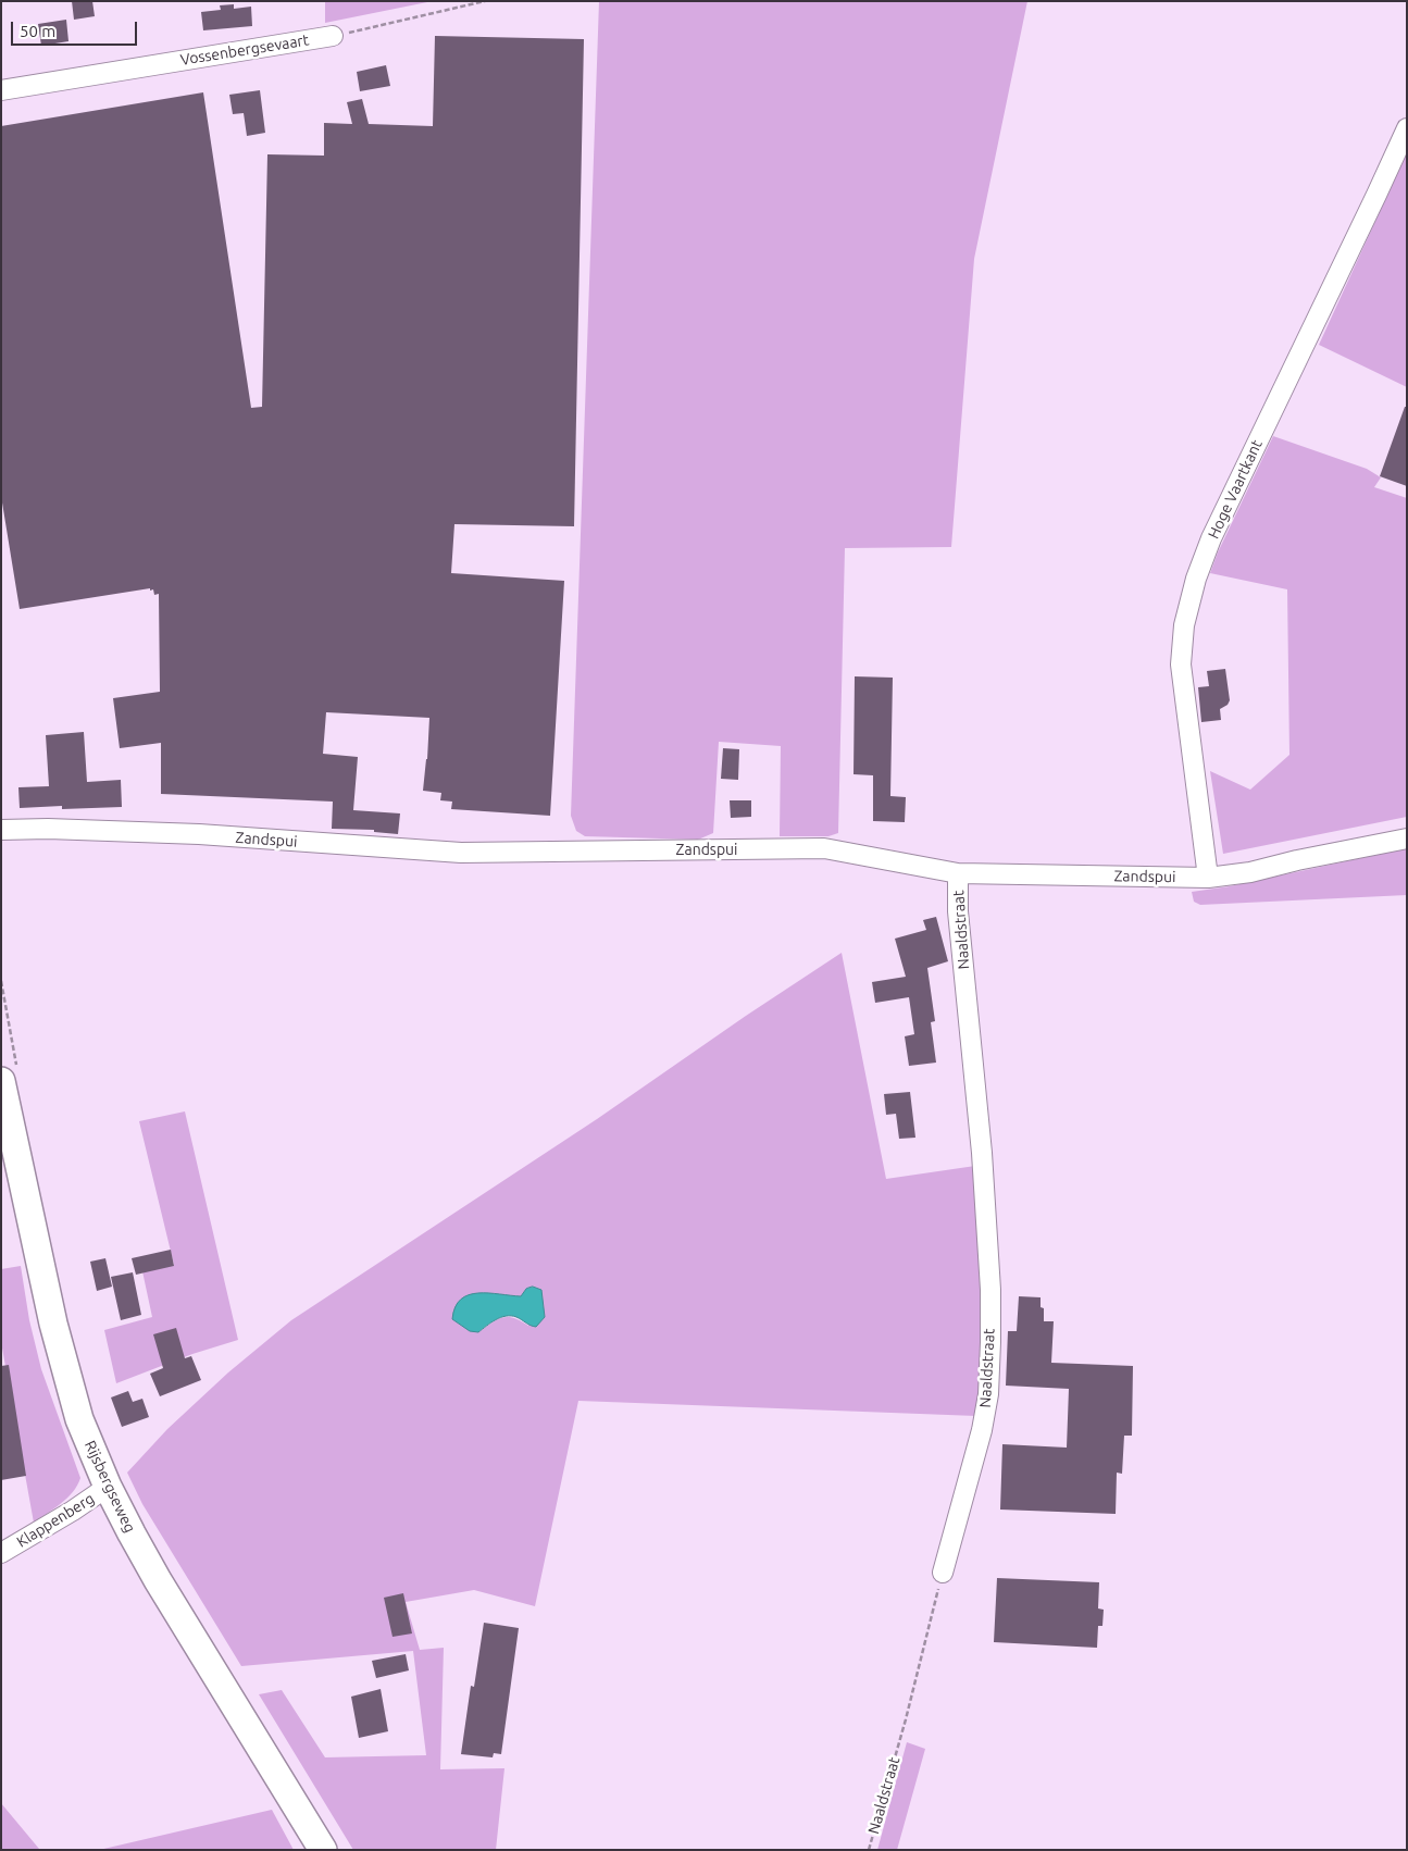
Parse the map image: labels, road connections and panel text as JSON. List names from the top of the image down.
{
  "streets": {
    "main road": ["Rijsbergseweg"],
    "street": [
      "Vossenbergsevaart",
      "Hoge Vaartkant",
      "Zandspui",
      "Naaldstraat",
      "Klappenberg"
    ]
  },
  "crossings": [
    ["Hoge Vaartkant", "Zandspui"],
    ["Zandspui", "Naaldstraat"],
    ["Rijsbergseweg", "Klappenberg"]
  ],
  "scale_bar": "50 m"
}
